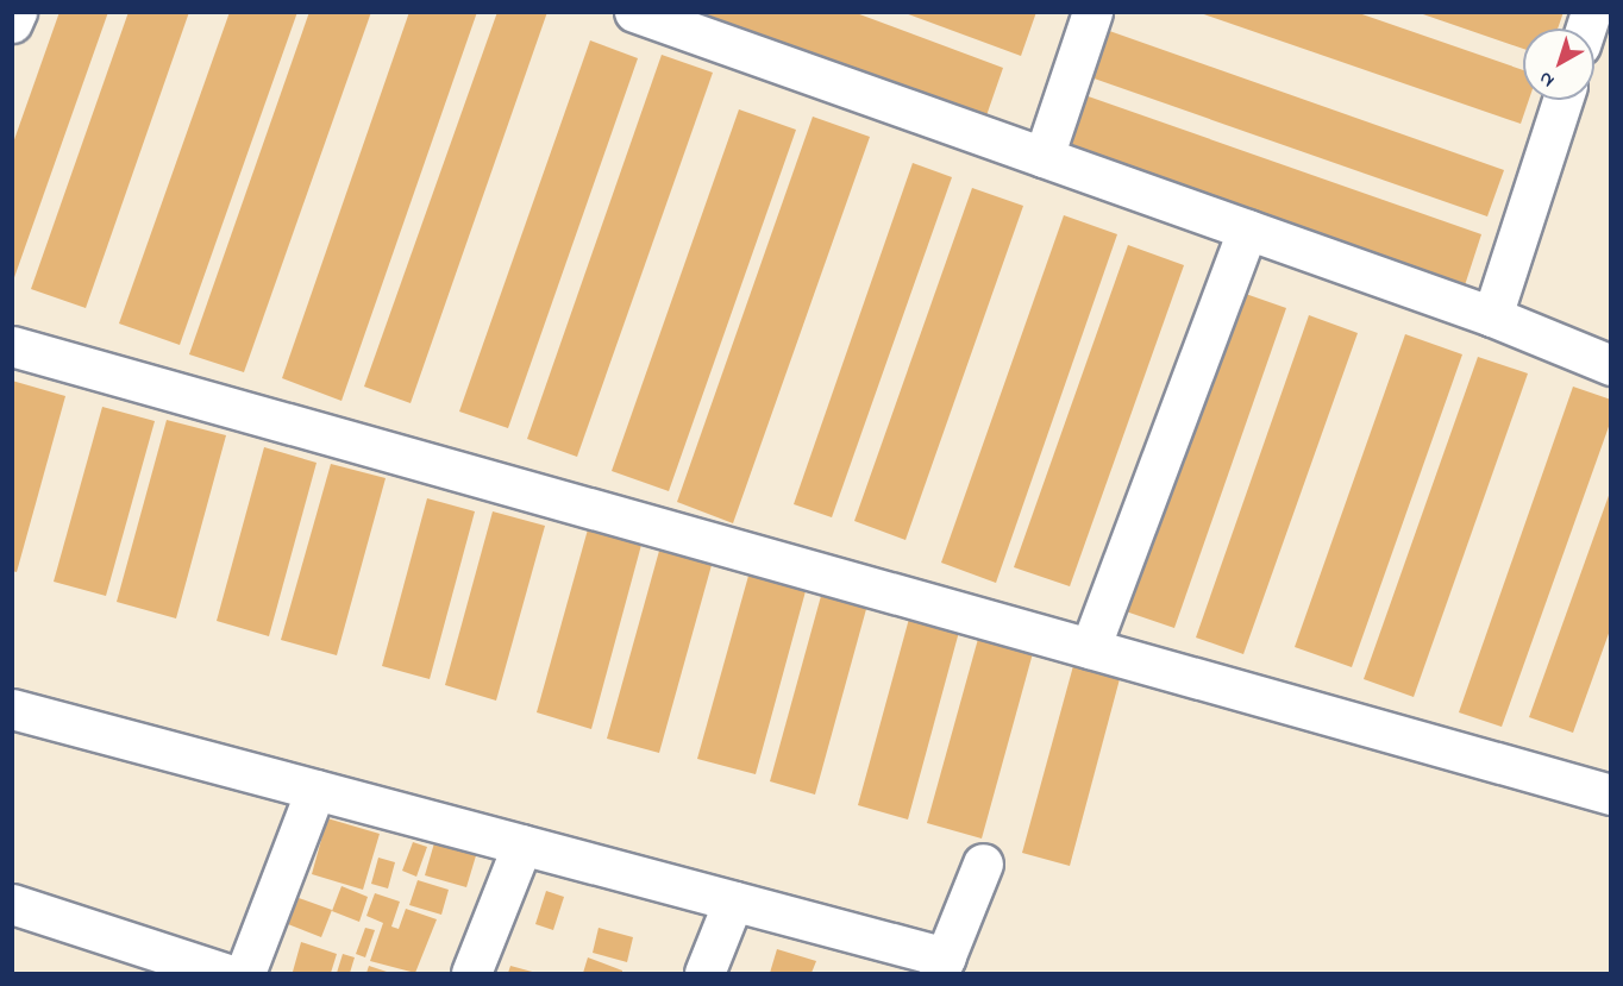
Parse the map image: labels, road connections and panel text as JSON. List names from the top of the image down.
{
  "north": "bottom left"
}
